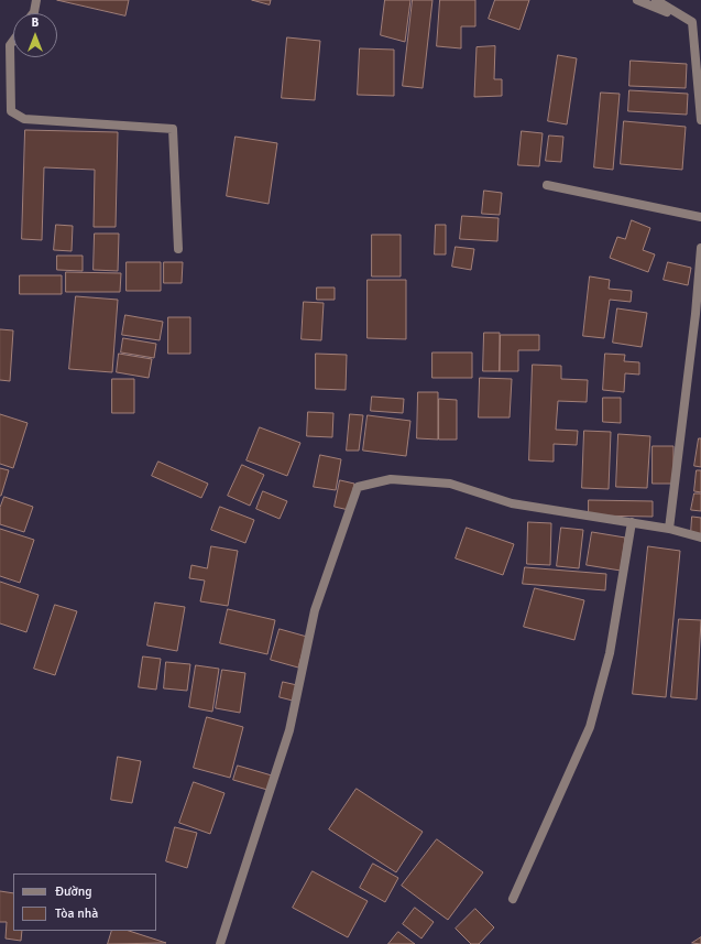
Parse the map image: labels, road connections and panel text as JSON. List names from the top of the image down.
{
  "legend": ["Đường", "Tòa nhà"],
  "north": "top"
}
